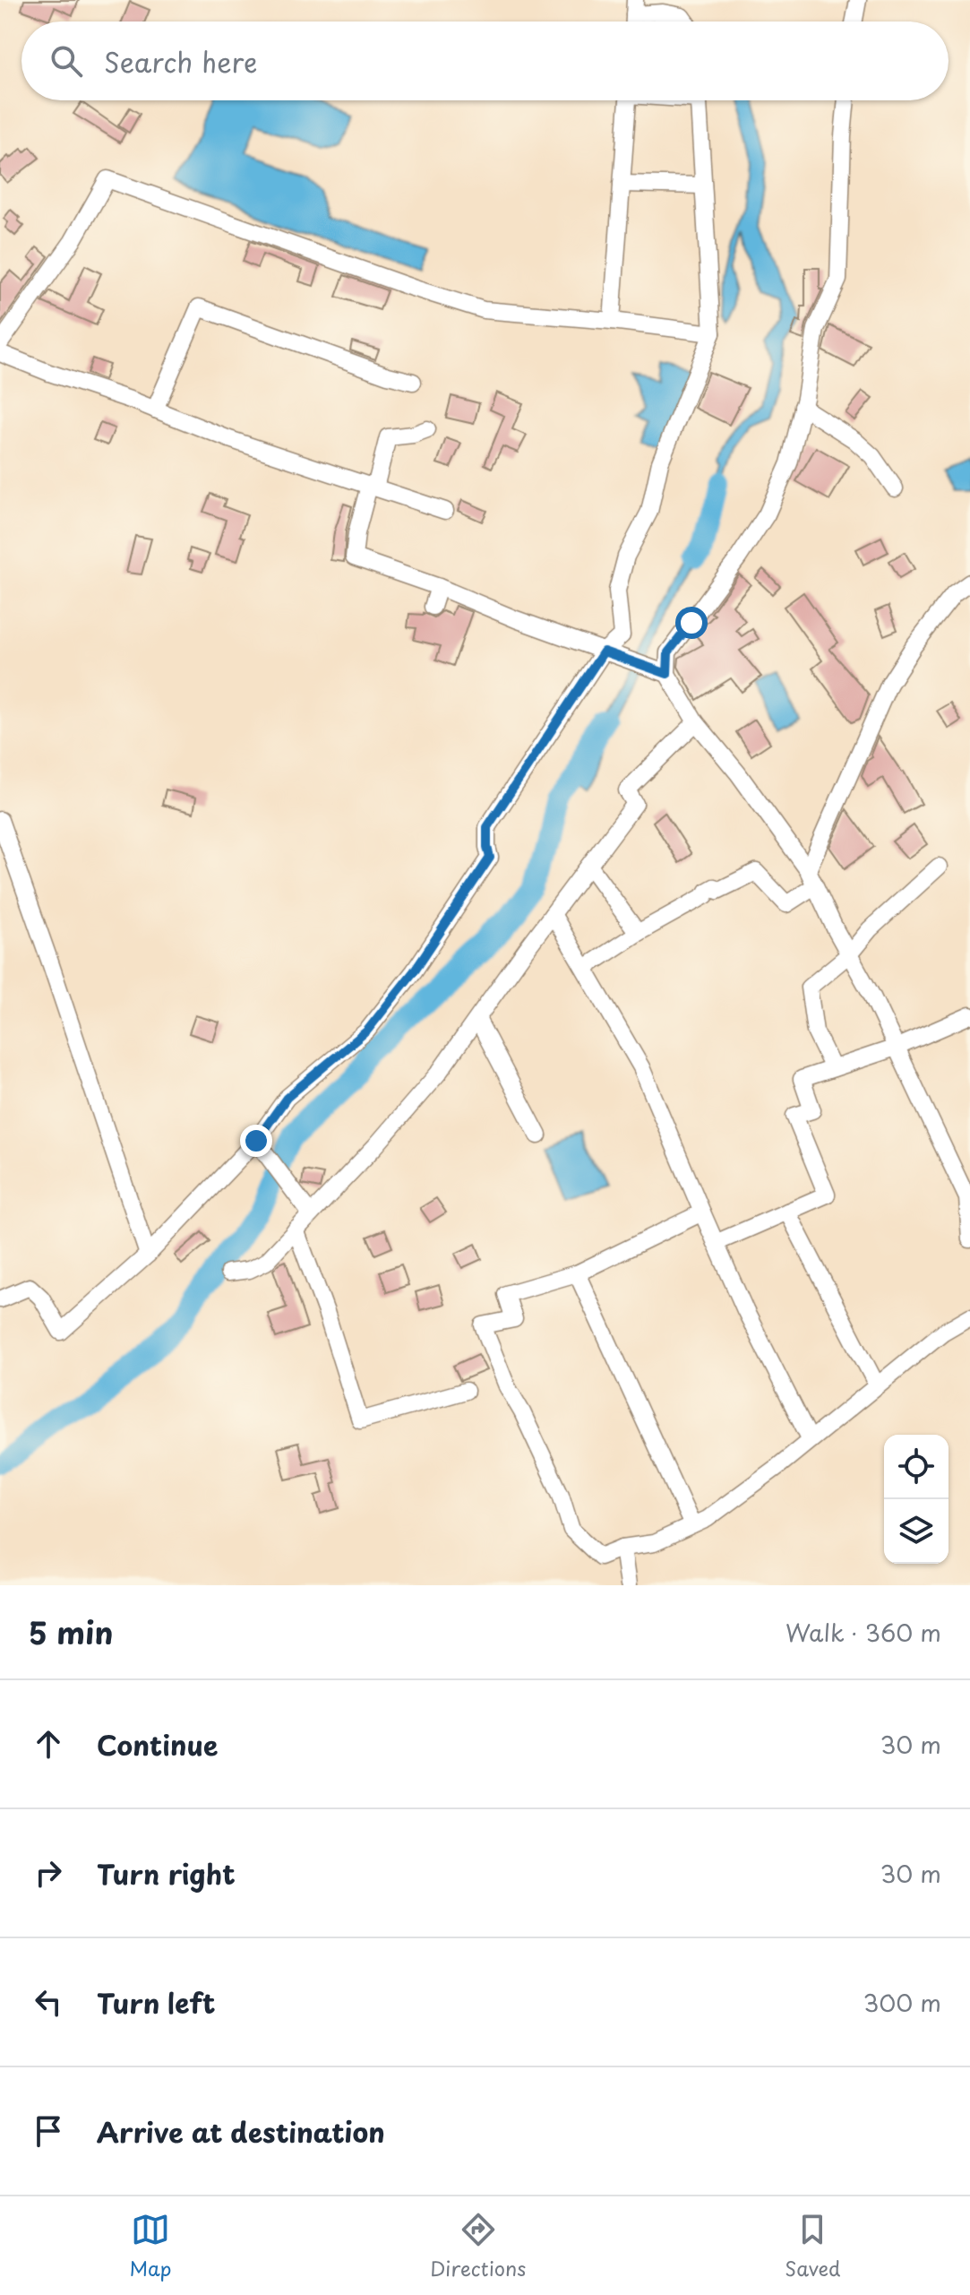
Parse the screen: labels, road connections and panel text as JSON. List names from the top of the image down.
{
  "page": {
    "search": "Search here",
    "heading": ["5 min", "Walk · 360 m"],
    "list": [
      ["Continue", "30 m"],
      ["Turn right", "30 m"],
      ["Turn left", "300 m"],
      "Arrive at destination"
    ],
    "nav": ["Map", "Directions", "Saved"]
  }
}
